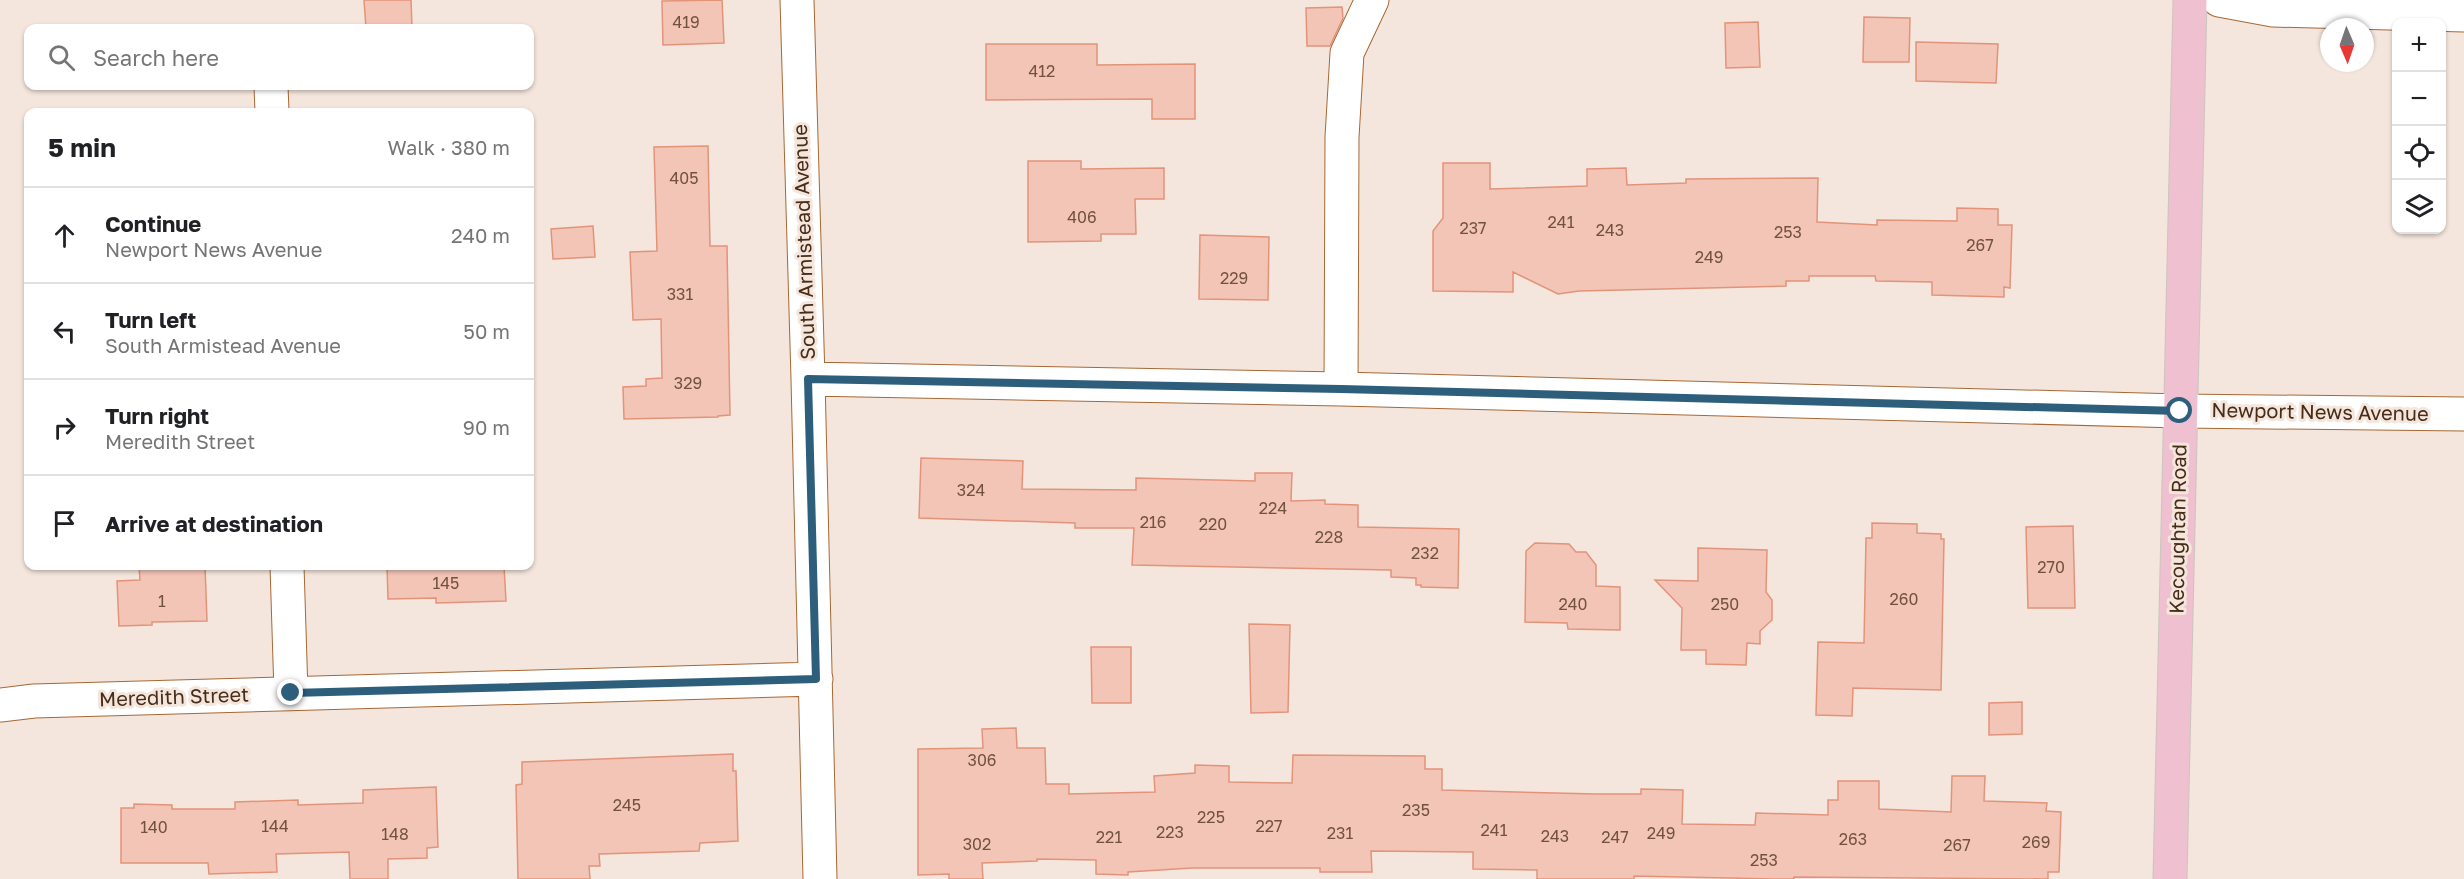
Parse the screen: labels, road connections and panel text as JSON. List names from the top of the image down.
{
  "streets": {
    "main road": ["Kecoughtan Road"],
    "street": ["South Armistead Avenue", "Newport News Avenue", "Meredith Street"]
  },
  "crossings": [
    ["South Armistead Avenue", "Newport News Avenue"],
    ["South Armistead Avenue", "Meredith Street"],
    ["Newport News Avenue", "Kecoughtan Road"]
  ],
  "house_numbers": [
    "419",
    "412",
    "405",
    "406",
    "241",
    "237",
    "243",
    "253",
    "267",
    "249",
    "229",
    "331",
    "329",
    "324",
    "224",
    "216",
    "220",
    "228",
    "232",
    "270",
    "145",
    "260",
    "1",
    "240",
    "250",
    "306",
    "245",
    "235",
    "225",
    "144",
    "227",
    "140",
    "241",
    "223",
    "231",
    "249",
    "148",
    "243",
    "221",
    "247",
    "263",
    "269",
    "302",
    "267",
    "253"
  ],
  "north": "bottom",
  "page": {
    "map_buttons": ["+", "−"],
    "search": "Search here",
    "heading": ["5 min", "Walk · 380 m"],
    "list": [
      ["Continue", "Newport News Avenue", "240 m"],
      ["Turn left", "South Armistead Avenue", "50 m"],
      ["Turn right", "Meredith Street", "90 m"],
      "Arrive at destination"
    ]
  }
}
